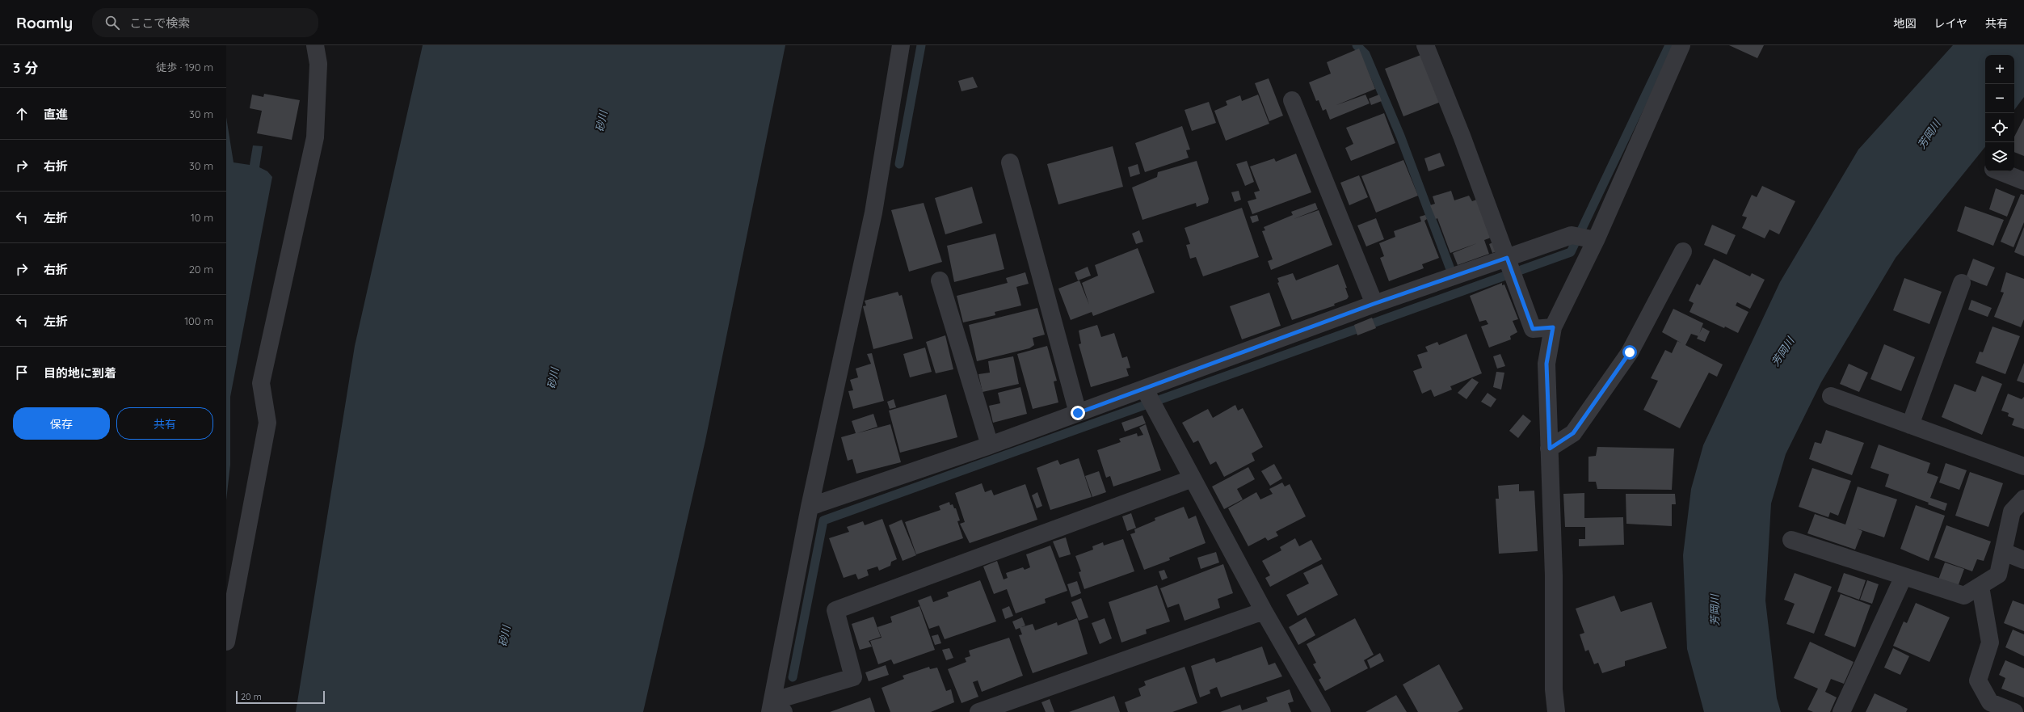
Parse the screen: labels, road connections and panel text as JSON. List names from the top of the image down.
{
  "water": ["砂川", "芳岡川"],
  "scale_bar": "20 m",
  "page": {
    "header": "Roamly",
    "search": "ここで検索",
    "nav": ["地図", "レイヤ", "共有"],
    "heading": ["3 分", "徒歩 · 190 m"],
    "map_buttons": ["+", "−"],
    "list": [
      ["直進", "30 m"],
      ["右折", "30 m"],
      ["左折", "10 m"],
      ["右折", "20 m"],
      ["左折", "100 m"],
      "目的地に到着"
    ],
    "buttons": ["保存", "共有"],
    "scale": "20 m"
  }
}
